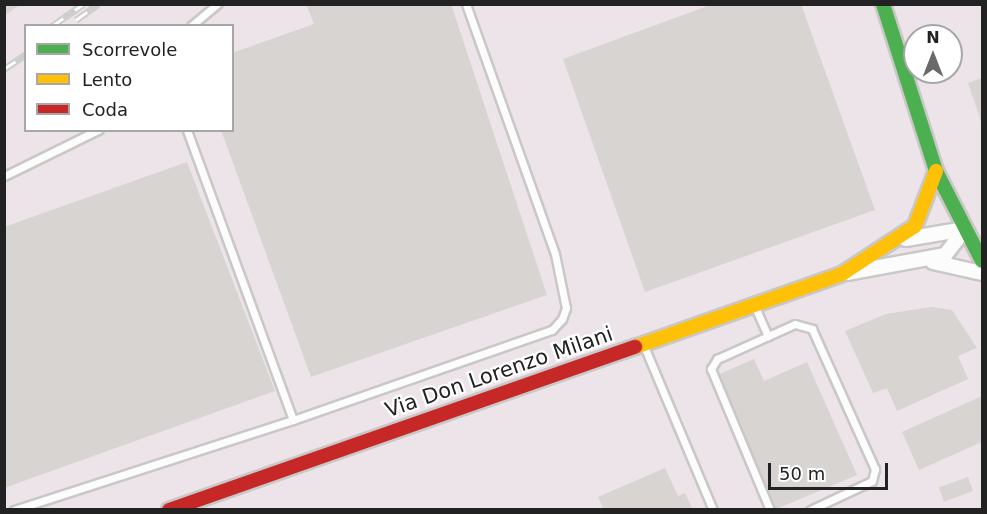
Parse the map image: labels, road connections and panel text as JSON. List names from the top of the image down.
{
  "streets": {
    "street": ["Via Don Lorenzo Milani"]
  },
  "legend": ["Scorrevole", "Lento", "Coda"],
  "scale_bar": "50 m",
  "north": "top"
}
